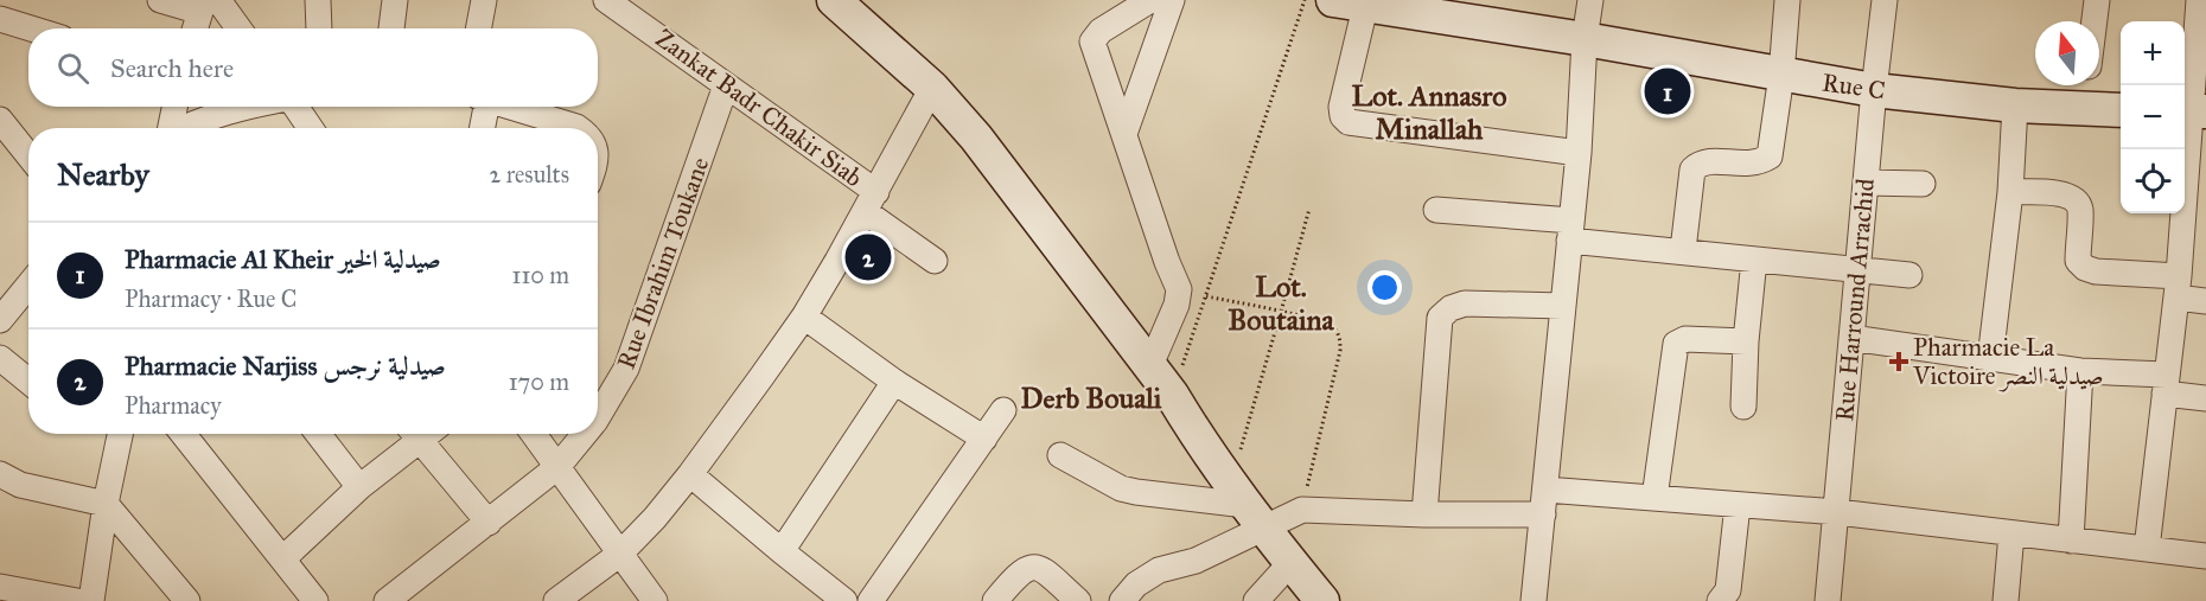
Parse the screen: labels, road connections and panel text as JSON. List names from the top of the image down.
{
  "streets": {
    "street": [
      "Rue C",
      "Zankat Badr Chakir Siab",
      "Rue Ibrahim Toukane",
      "Rue Harround Arrachid"
    ]
  },
  "crossings": [
    ["Rue C", "Rue Harround Arrachid"],
    ["Zankat Badr Chakir Siab", "Rue Ibrahim Toukane"]
  ],
  "districts": ["Lot. Annasro Minallah", "Lot. Boutaina", "Derb Bouali"],
  "places": {
    "health": ["Pharmacie La Victoire صيدلية النصر"]
  },
  "north": "top",
  "page": {
    "map_buttons": ["+", "−"],
    "search": "Search here",
    "pins": ["1", "2"],
    "heading": ["Nearby", "2 results"],
    "list": [
      {
        "mark": "1",
        "name": "Pharmacie Al Kheir صيدلية الخير",
        "note": "Pharmacy · Rue C",
        "value": "110 m"
      },
      {
        "mark": "2",
        "name": "Pharmacie Narjiss صيدلية نرجس",
        "note": "Pharmacy",
        "value": "170 m"
      }
    ]
  }
}
